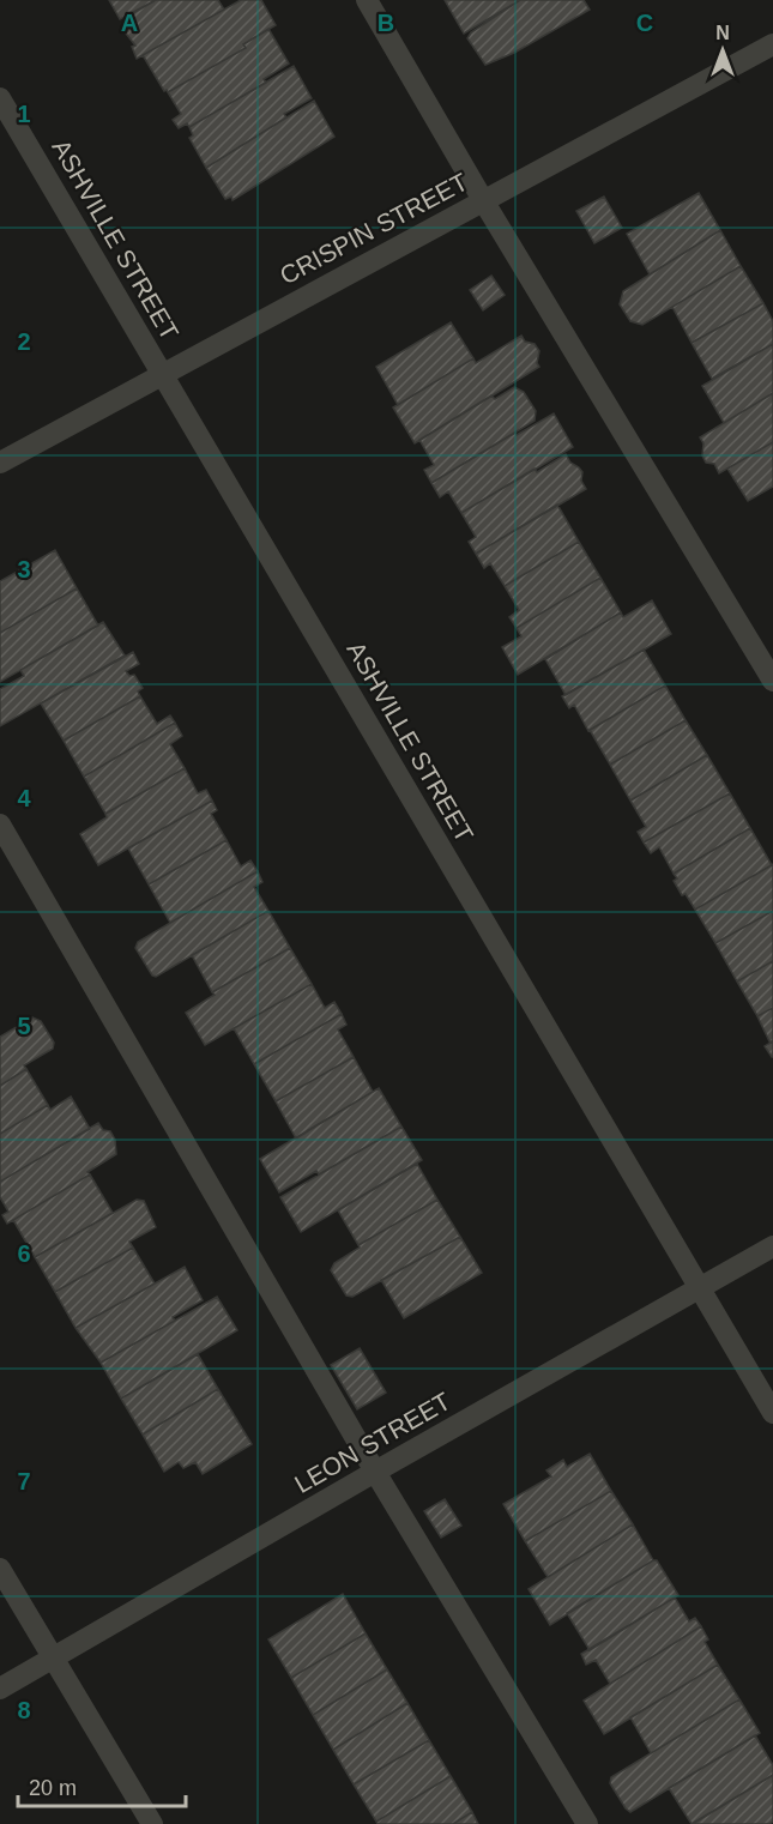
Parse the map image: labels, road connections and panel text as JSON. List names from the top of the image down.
{
  "streets": {
    "street": ["CRISPIN STREET", "ASHVILLE STREET", "LEON STREET"]
  },
  "crossings": [
    ["CRISPIN STREET", "ASHVILLE STREET"],
    ["ASHVILLE STREET", "LEON STREET"]
  ],
  "scale_bar": "20 m",
  "north": "top",
  "grid": {
    "columns": ["A", "B", "C"],
    "rows": [
      "1",
      "2",
      "3",
      "4",
      "5",
      "6",
      "7",
      "8"
    ]
  }
}
